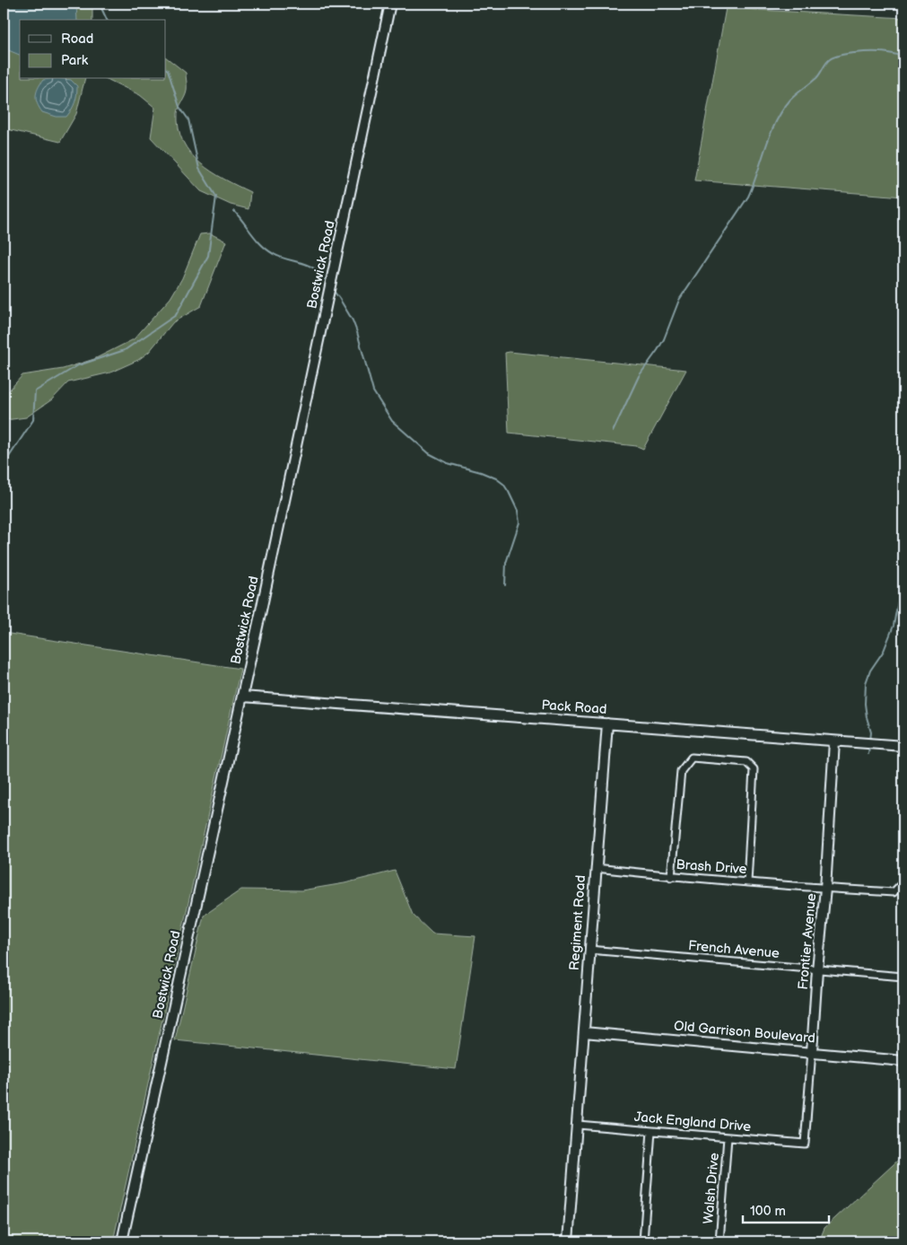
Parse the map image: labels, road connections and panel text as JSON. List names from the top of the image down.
{
  "streets": {
    "street": [
      "Bostwick Road",
      "Pack Road",
      "Brash Drive",
      "Regiment Road",
      "Frontier Avenue",
      "French Avenue",
      "Old Garrison Boulevard",
      "Jack England Drive",
      "Walsh Drive"
    ]
  },
  "crossings": [
    ["Bostwick Road", "Pack Road"],
    ["Pack Road", "Regiment Road"],
    ["Pack Road", "Frontier Avenue"],
    ["Brash Drive", "Regiment Road"],
    ["Brash Drive", "Frontier Avenue"],
    ["Regiment Road", "French Avenue"],
    ["Regiment Road", "Old Garrison Boulevard"],
    ["Regiment Road", "Jack England Drive"],
    ["Frontier Avenue", "French Avenue"],
    ["Frontier Avenue", "Old Garrison Boulevard"],
    ["Frontier Avenue", "Jack England Drive"],
    ["Jack England Drive", "Walsh Drive"]
  ],
  "legend": ["Road", "Park"],
  "scale_bar": "100 m"
}
